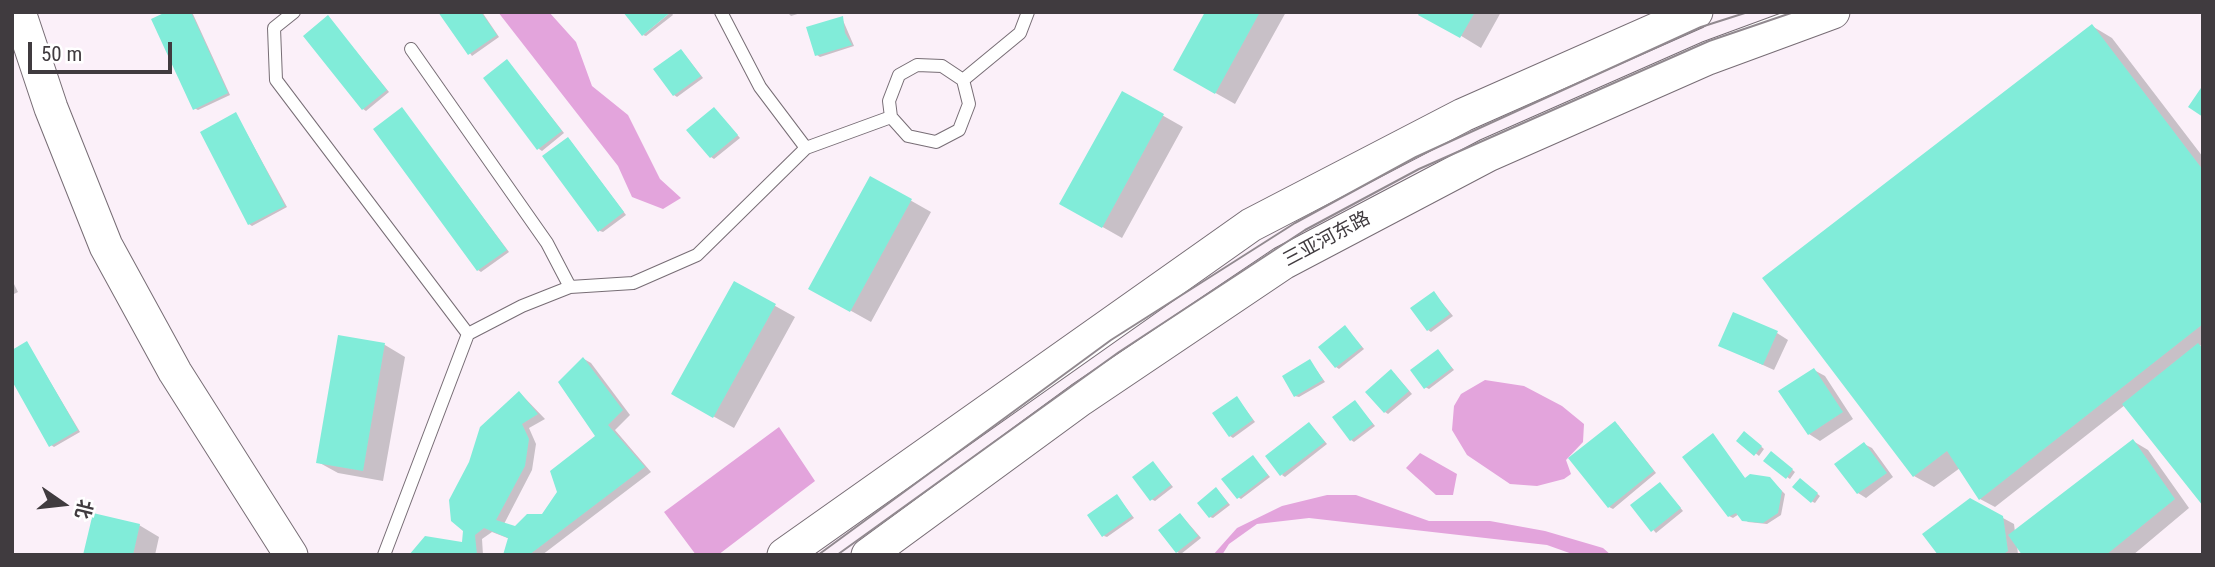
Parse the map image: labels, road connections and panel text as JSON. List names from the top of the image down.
{
  "streets": {
    "main road": ["三亚河东路"]
  },
  "scale_bar": "50 m",
  "north": "right"
}
